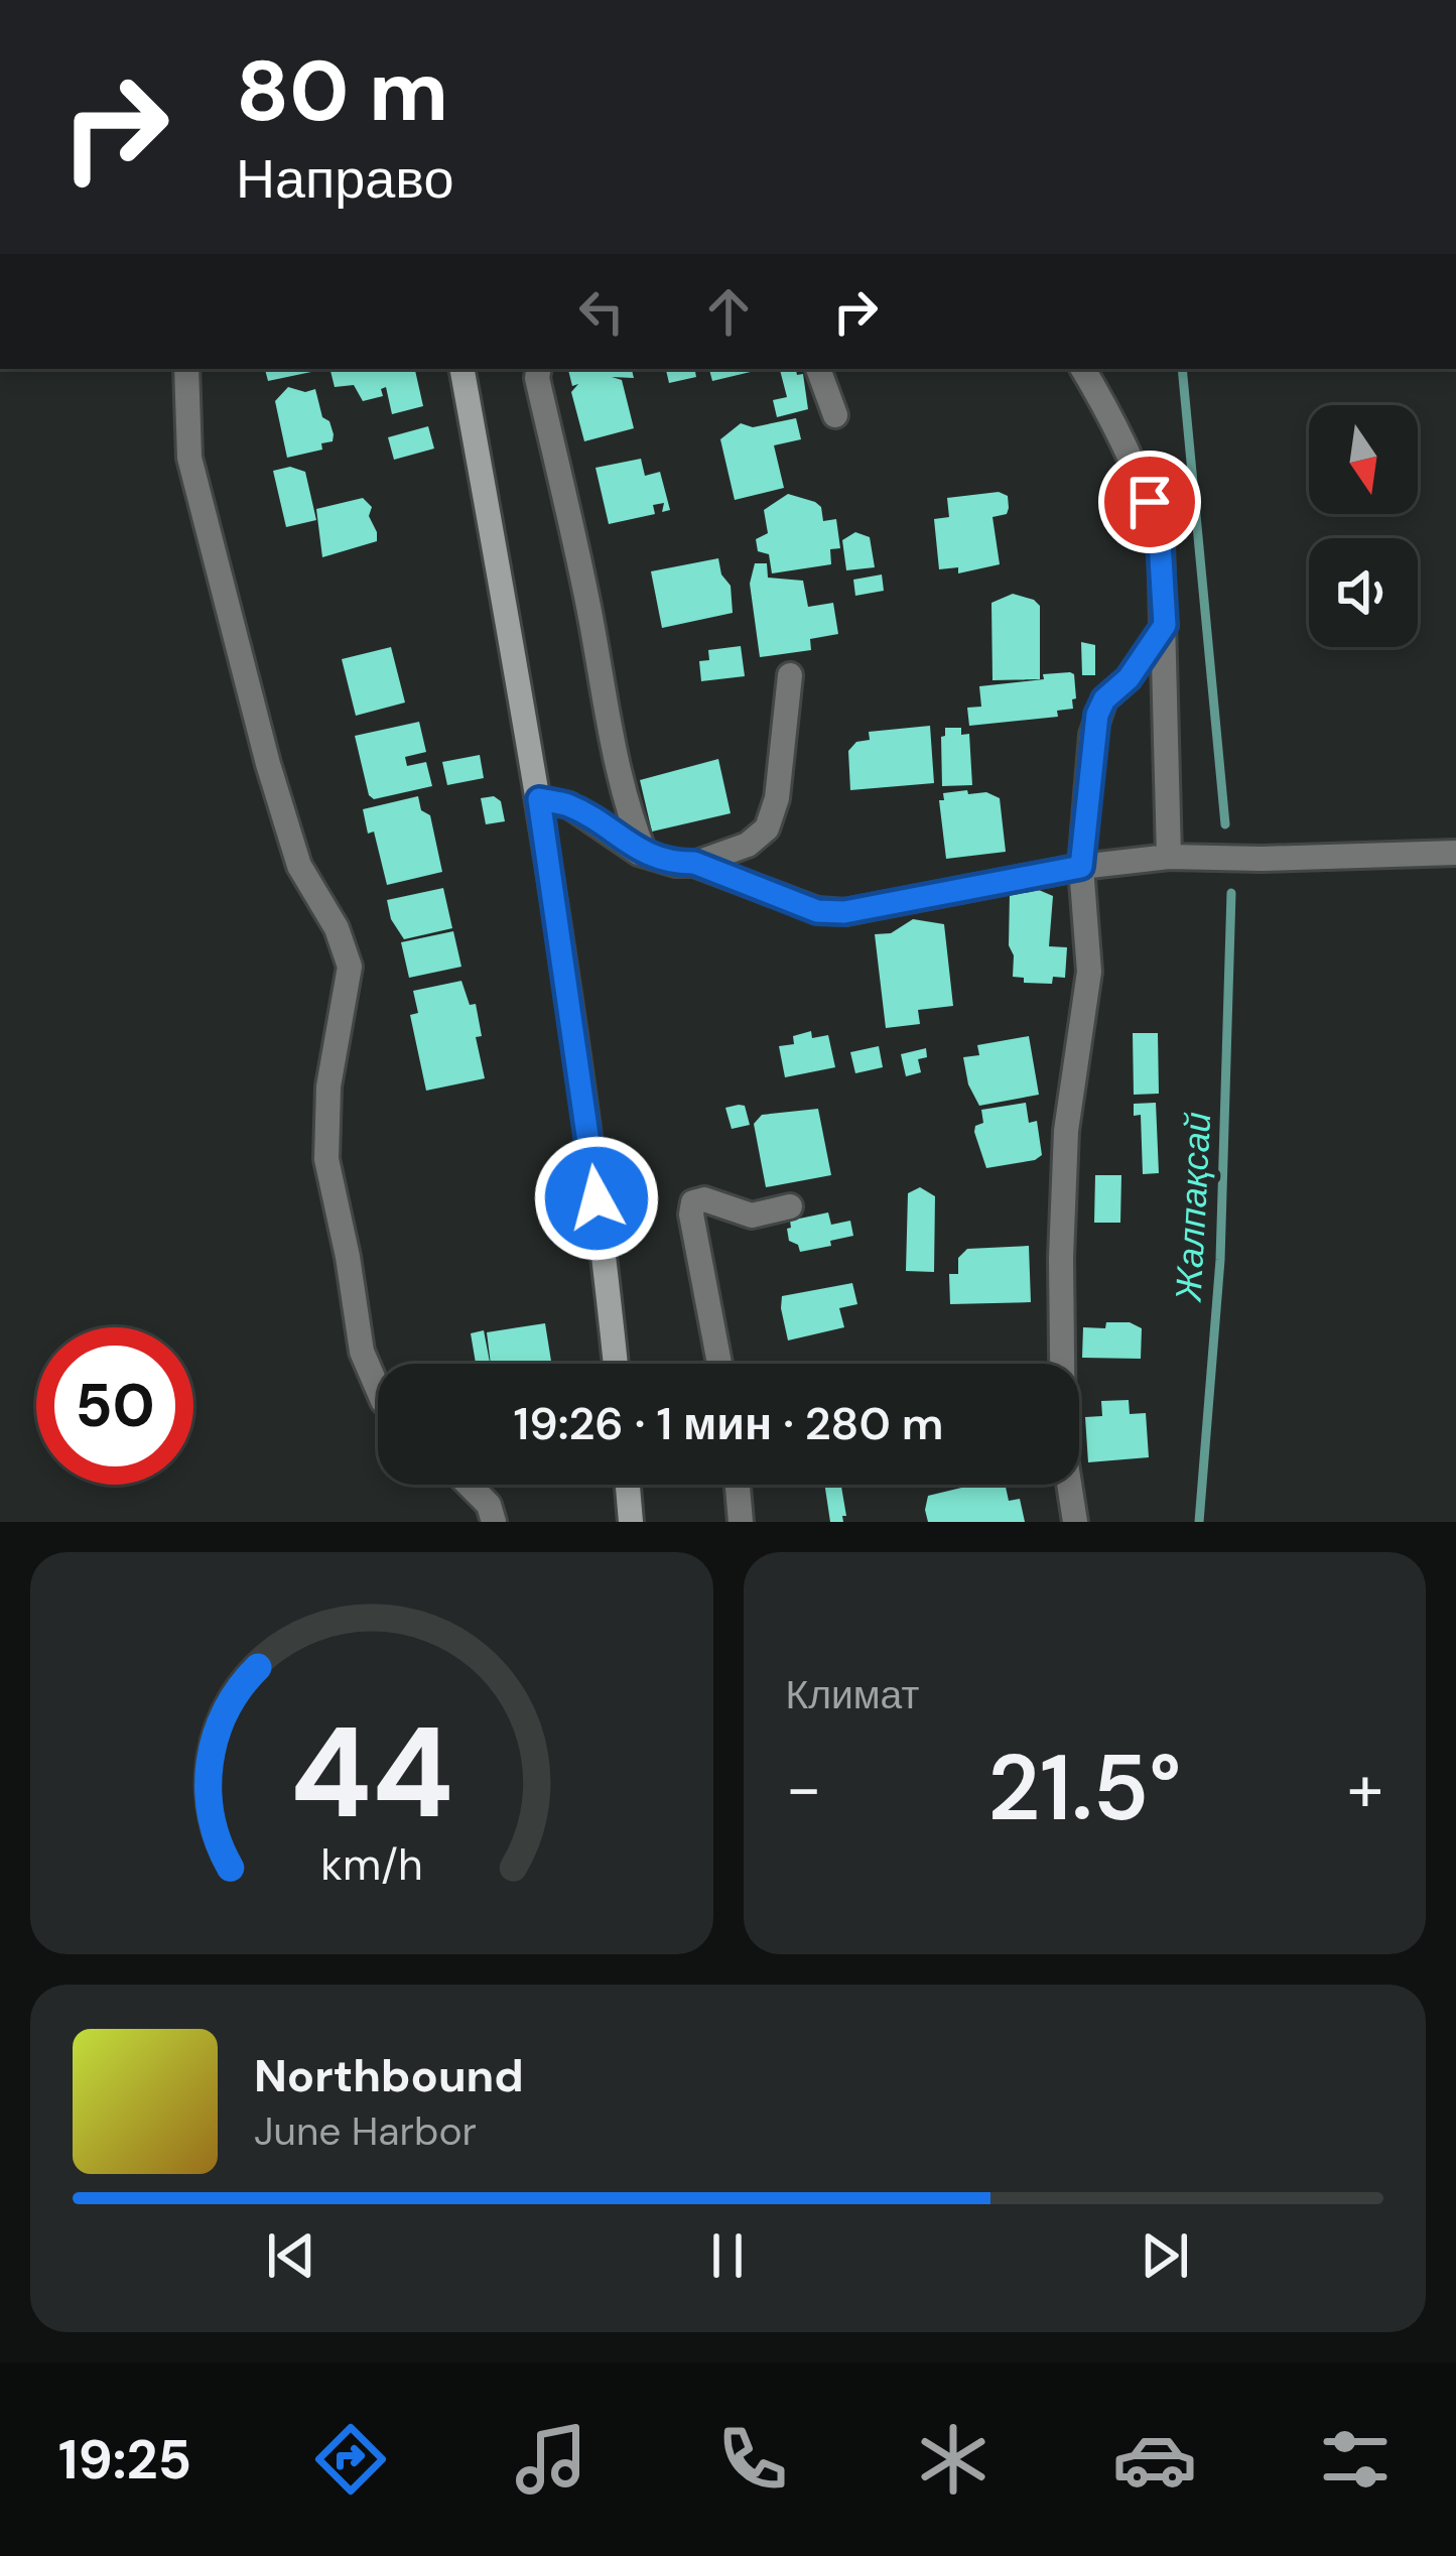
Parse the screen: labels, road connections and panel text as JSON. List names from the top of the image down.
{
  "water": ["Жалпақсай"],
  "north": "bottom",
  "page": {
    "turn": ["80 m", "Направо"],
    "limit": "50",
    "trip": "19:26 · 1 мин · 280 m",
    "tile": "Климат",
    "heat": ["−", "21.5°", "+"],
    "song": ["Northbound", "June Harbor"],
    "tabs": "19:25",
    "gauge": ["44", "km/h"]
  }
}
